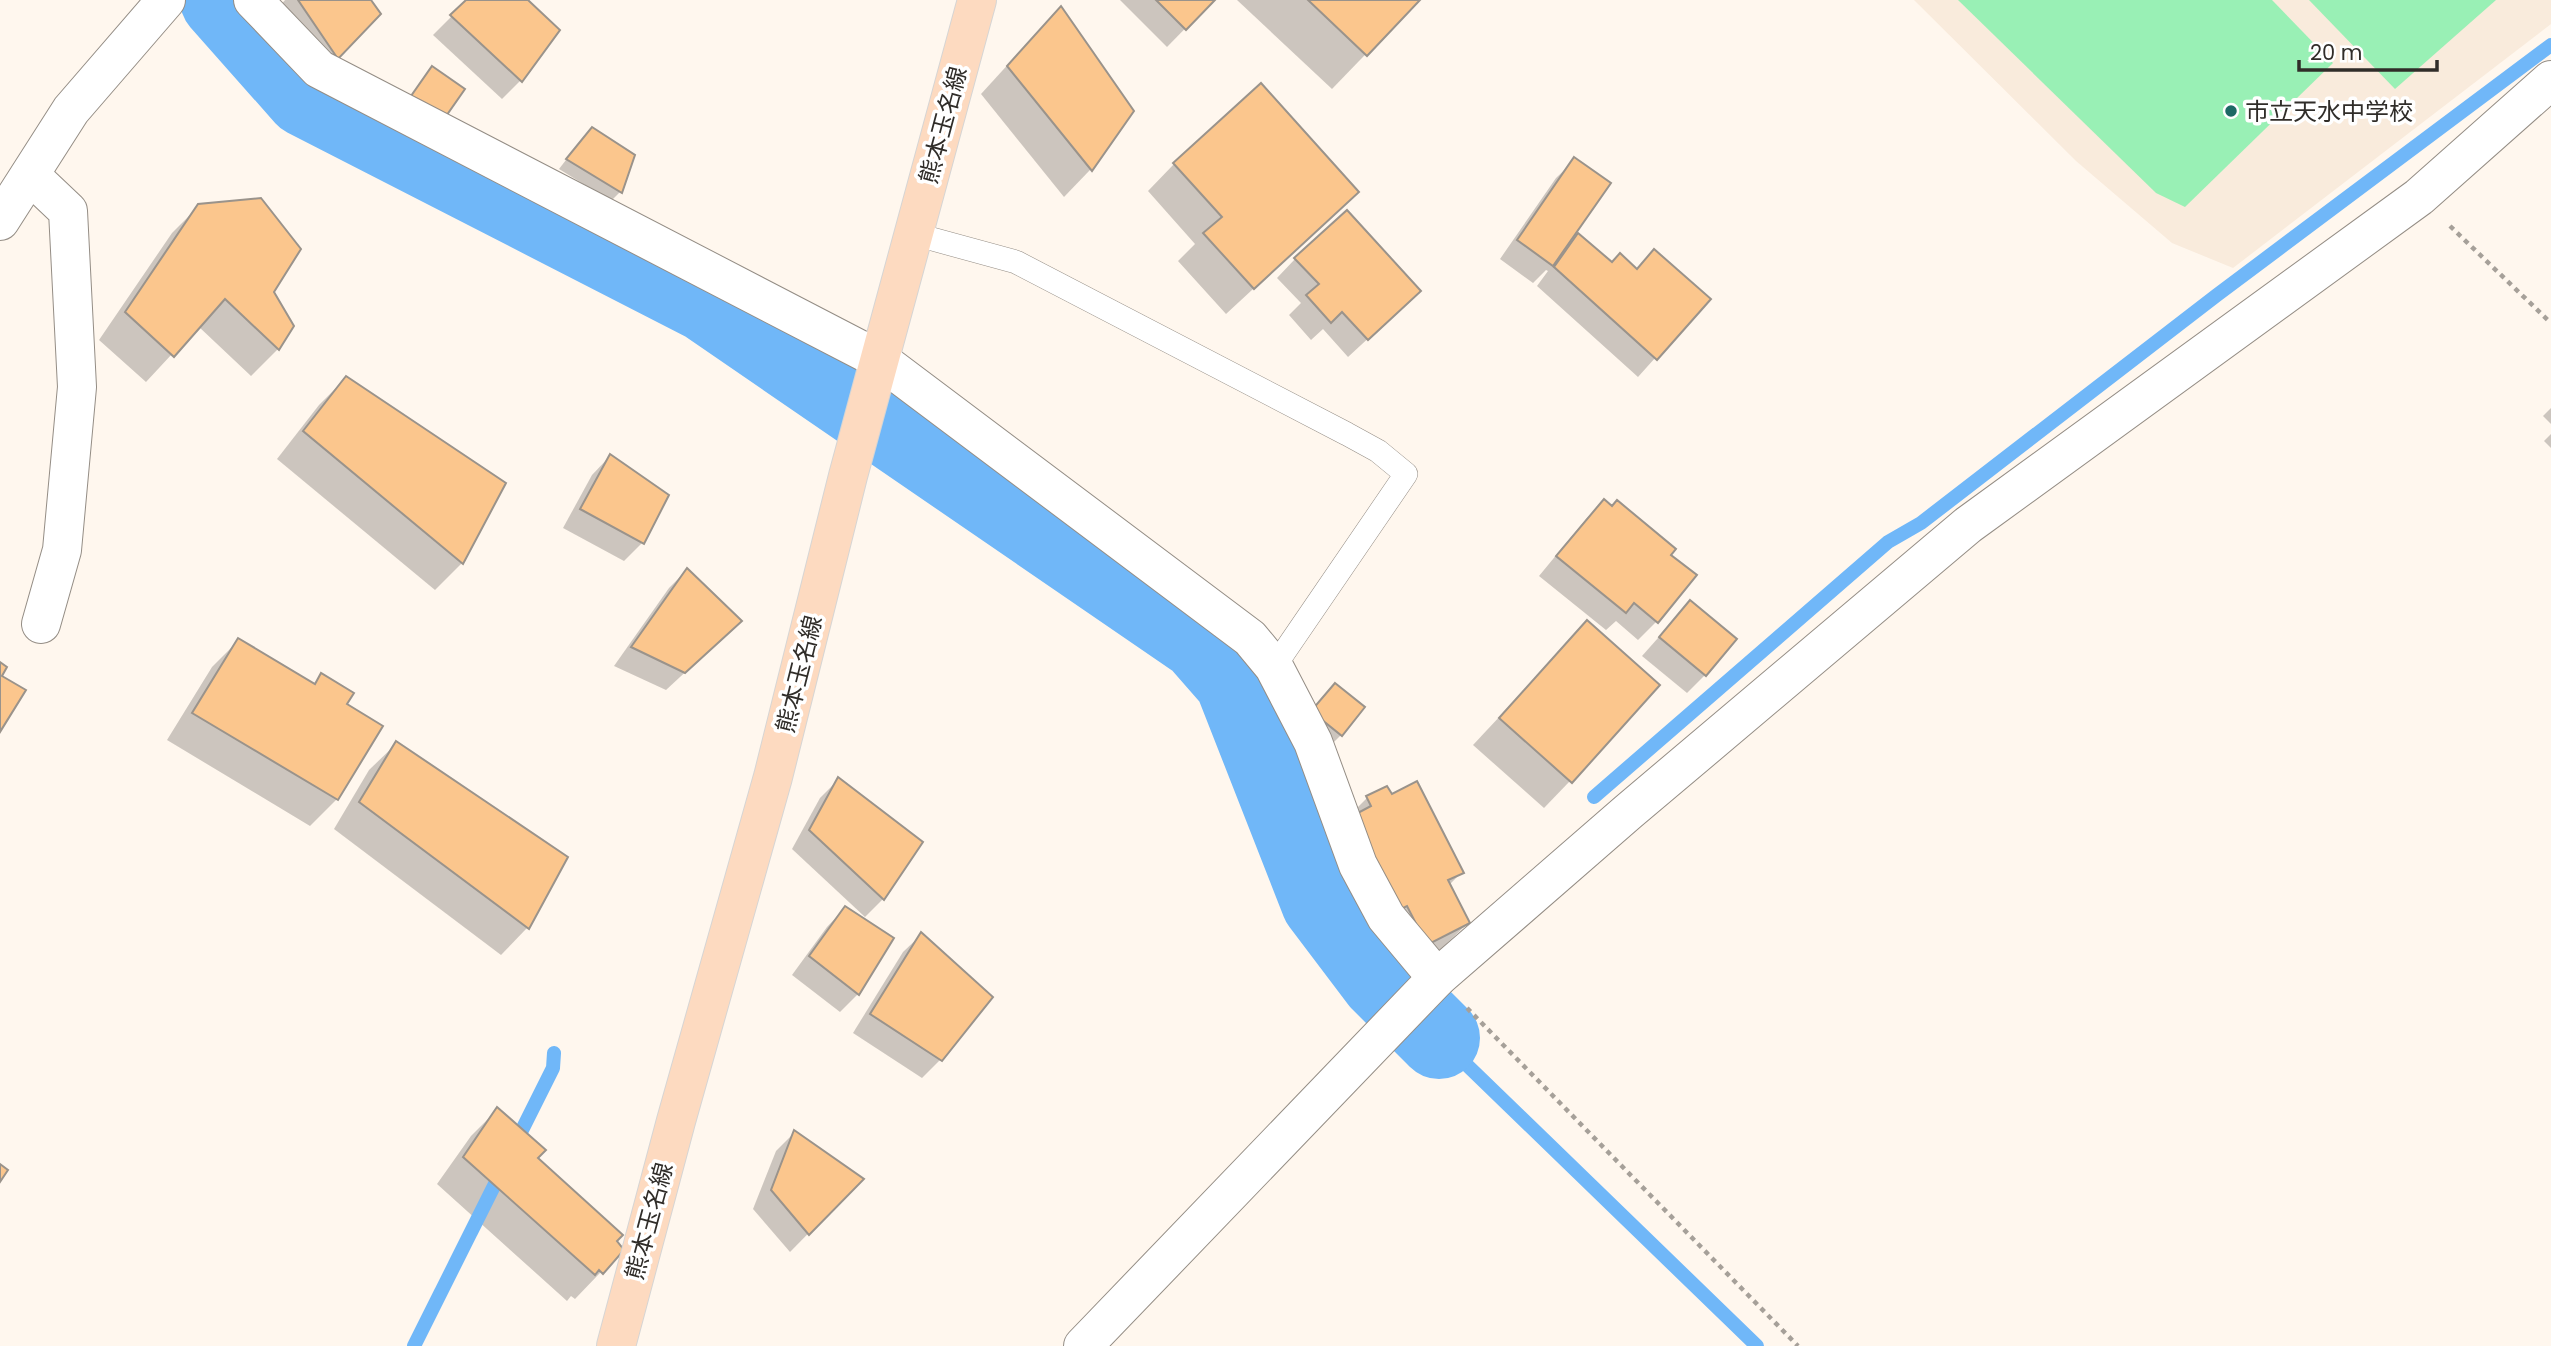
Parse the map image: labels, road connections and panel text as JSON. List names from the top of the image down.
{
  "streets": {
    "main road": ["熊本玉名線"]
  },
  "places": ["市立天水中学校"],
  "scale_bar": "20 m"
}
